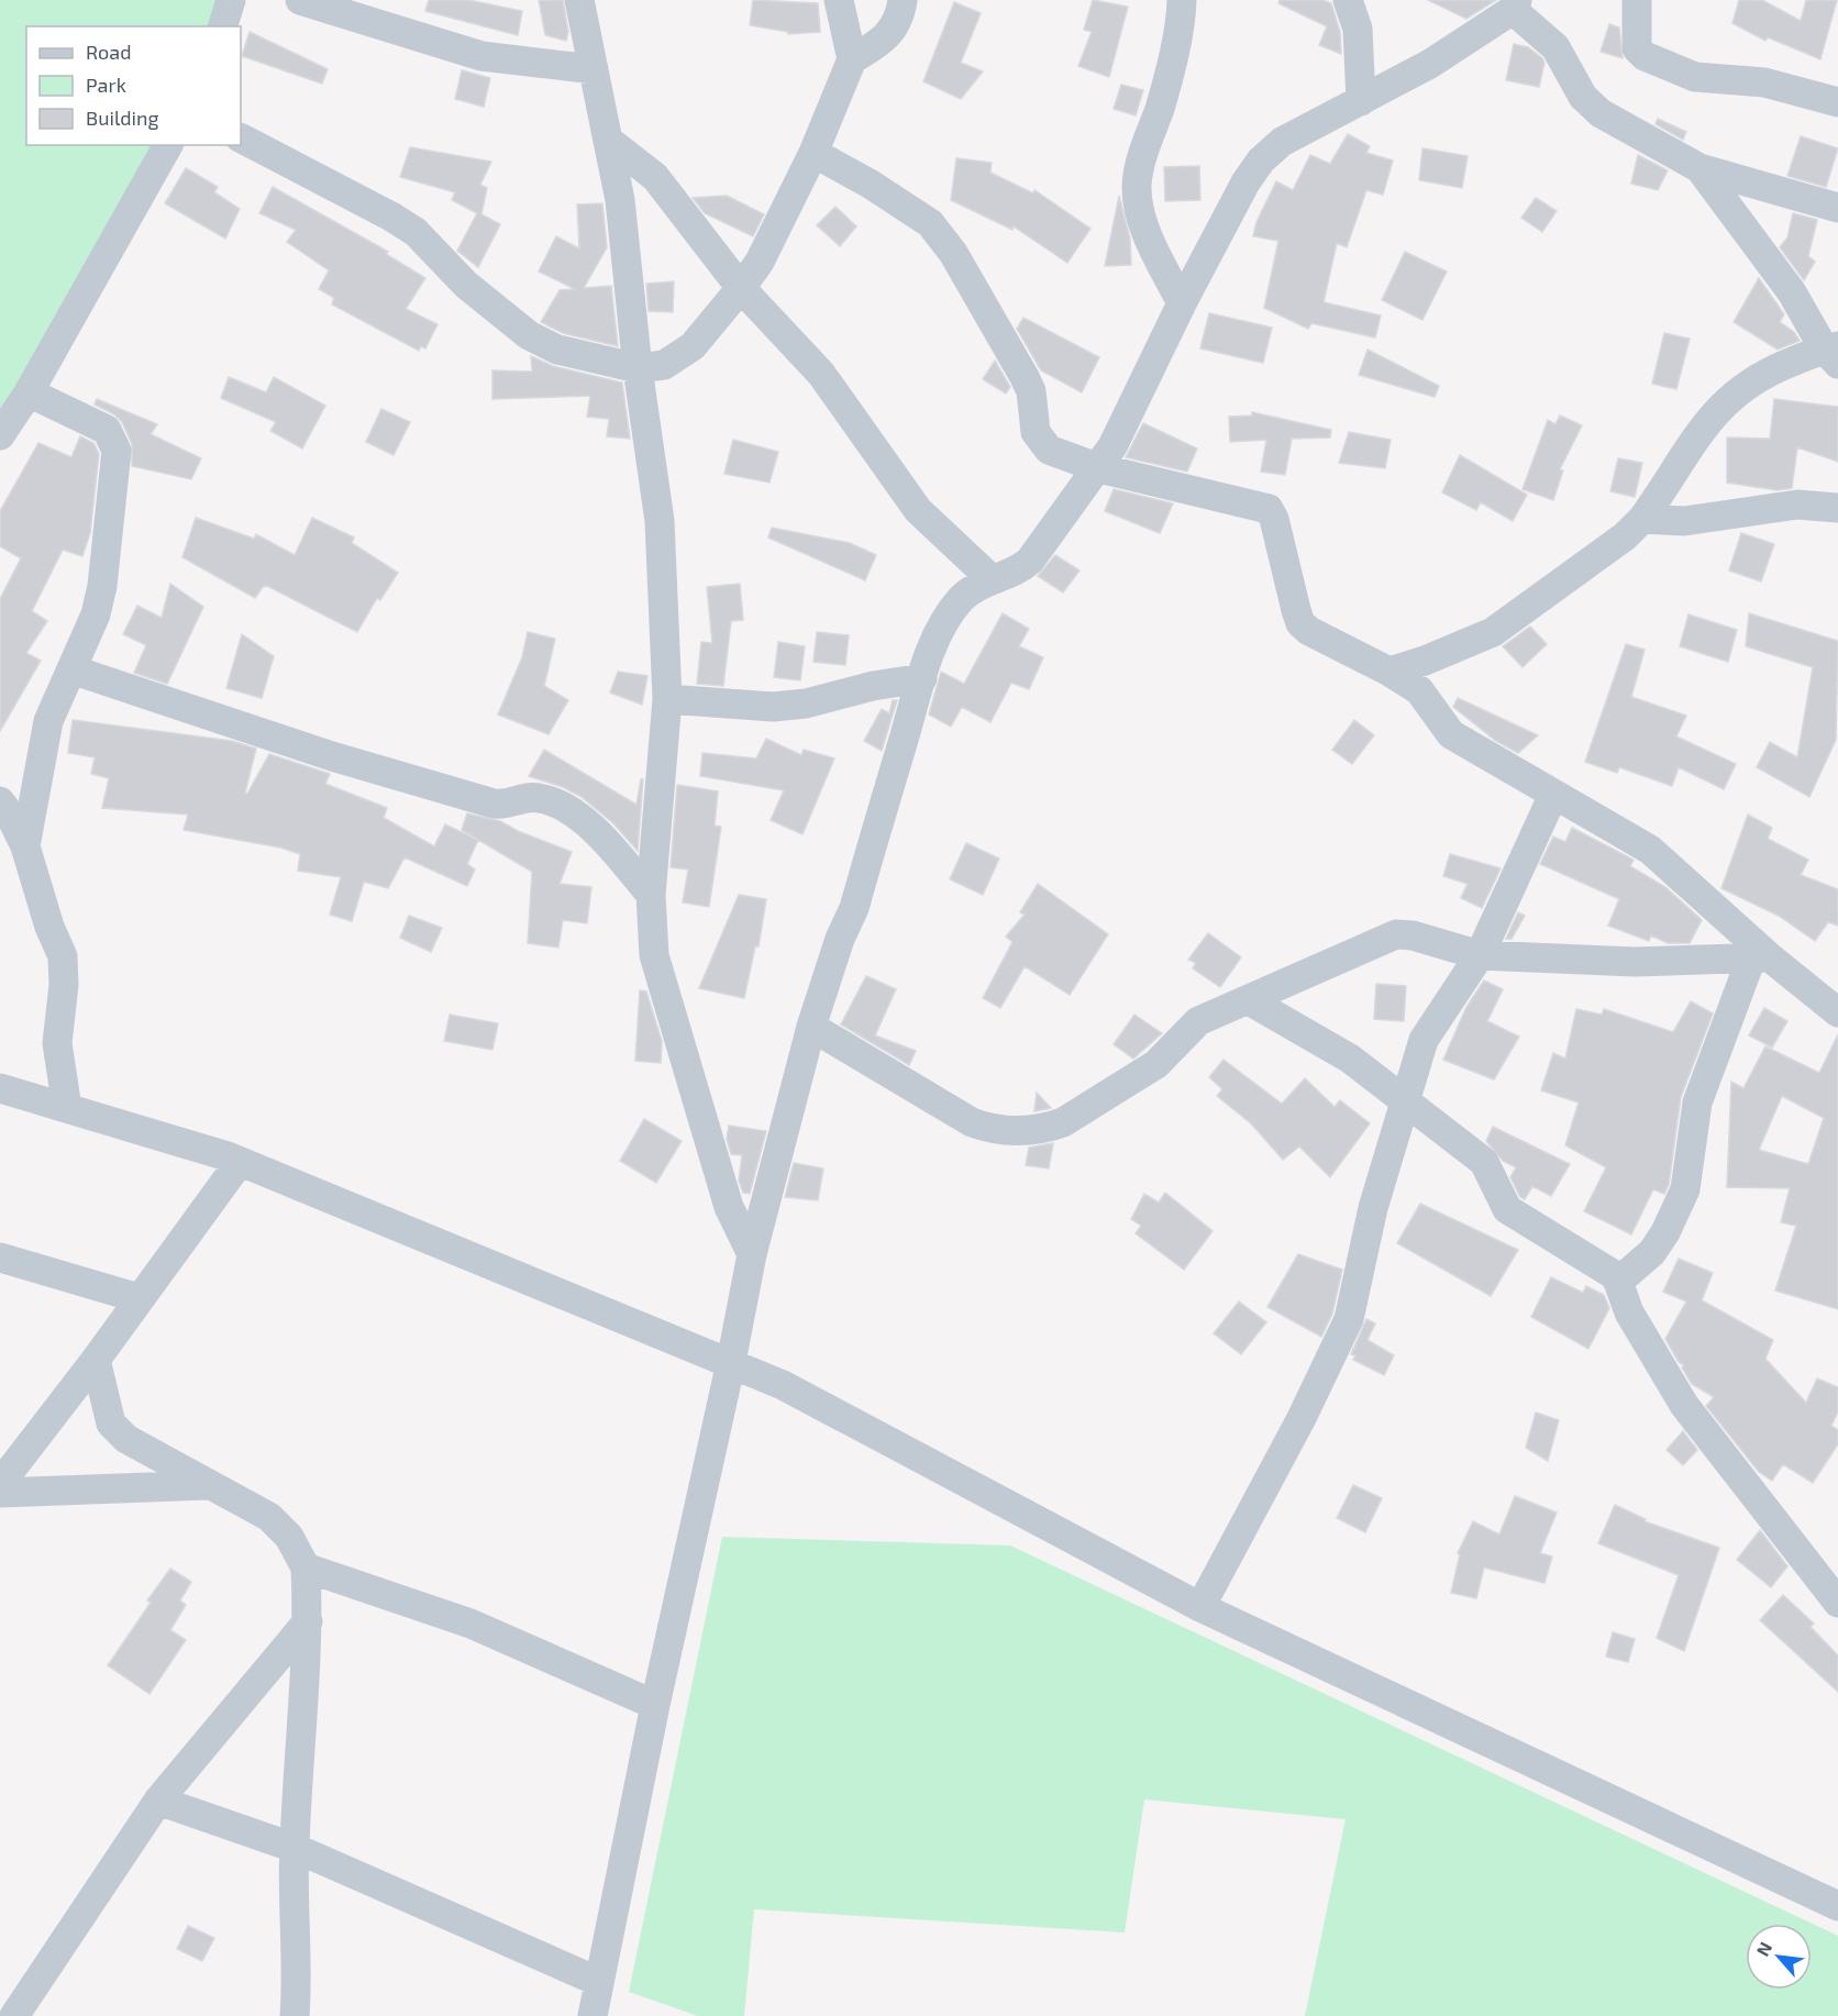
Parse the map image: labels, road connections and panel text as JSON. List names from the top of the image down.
{
  "legend": ["Road", "Park", "Building"],
  "north": "top left"
}
